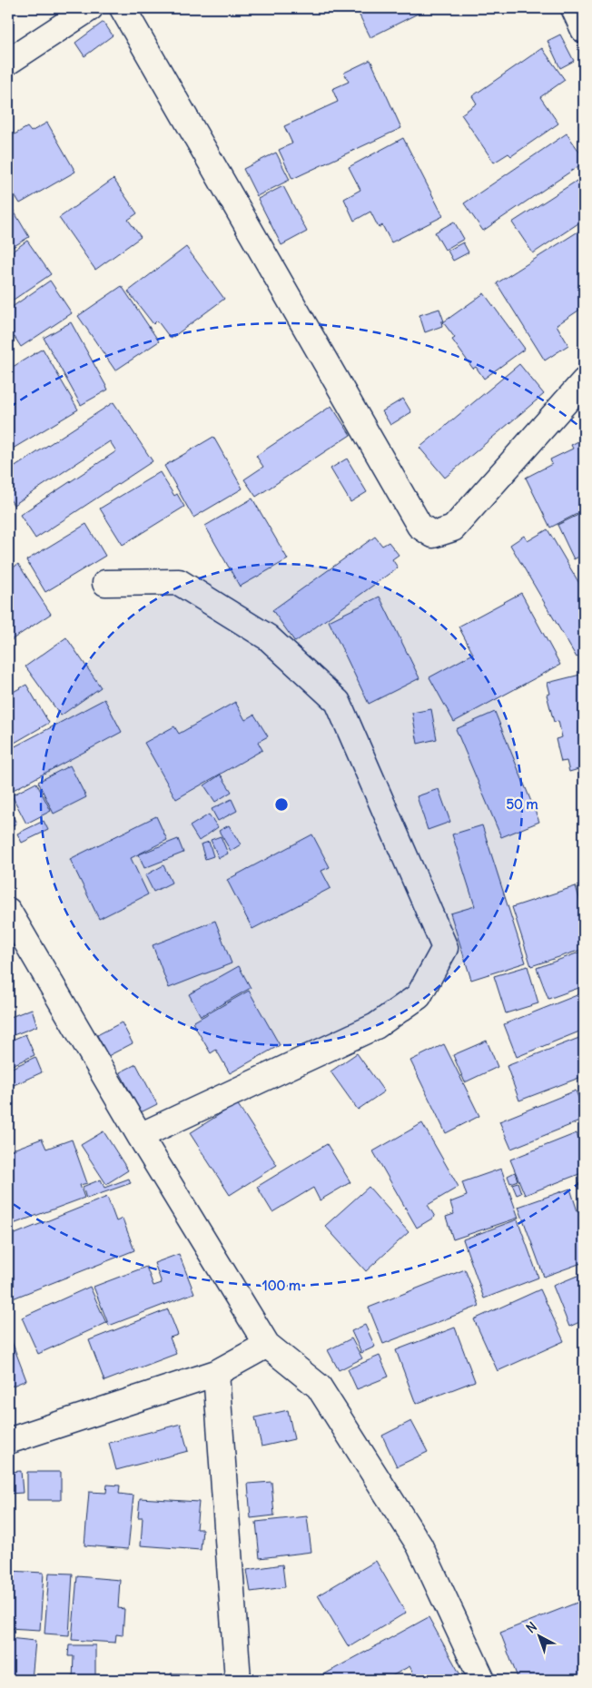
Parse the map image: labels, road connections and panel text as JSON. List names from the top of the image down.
{
  "north": "top left",
  "rings": ["50 m", "100 m"]
}
